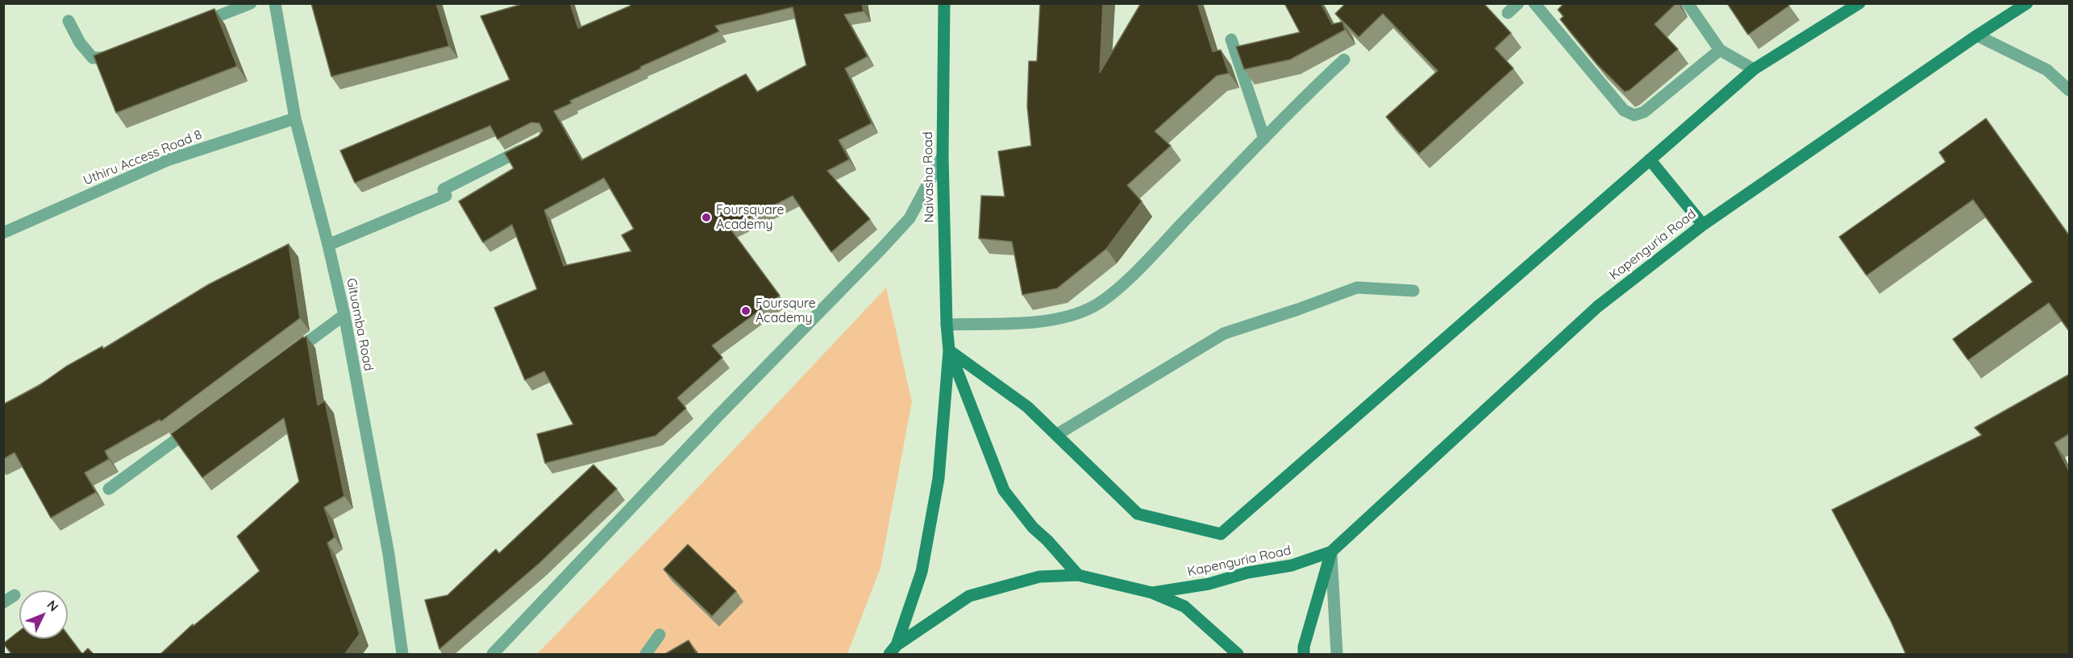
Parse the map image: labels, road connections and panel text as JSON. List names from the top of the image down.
{
  "streets": {
    "street": [
      "Uthiru Access Road 8",
      "Naivasha Road",
      "Kapenguria Road",
      "Gituamba Road"
    ]
  },
  "crossings": [
    ["Uthiru Access Road 8", "Gituamba Road"]
  ],
  "places": ["Foursquare Academy", "Foursqure Academy"],
  "north": "top right"
}
